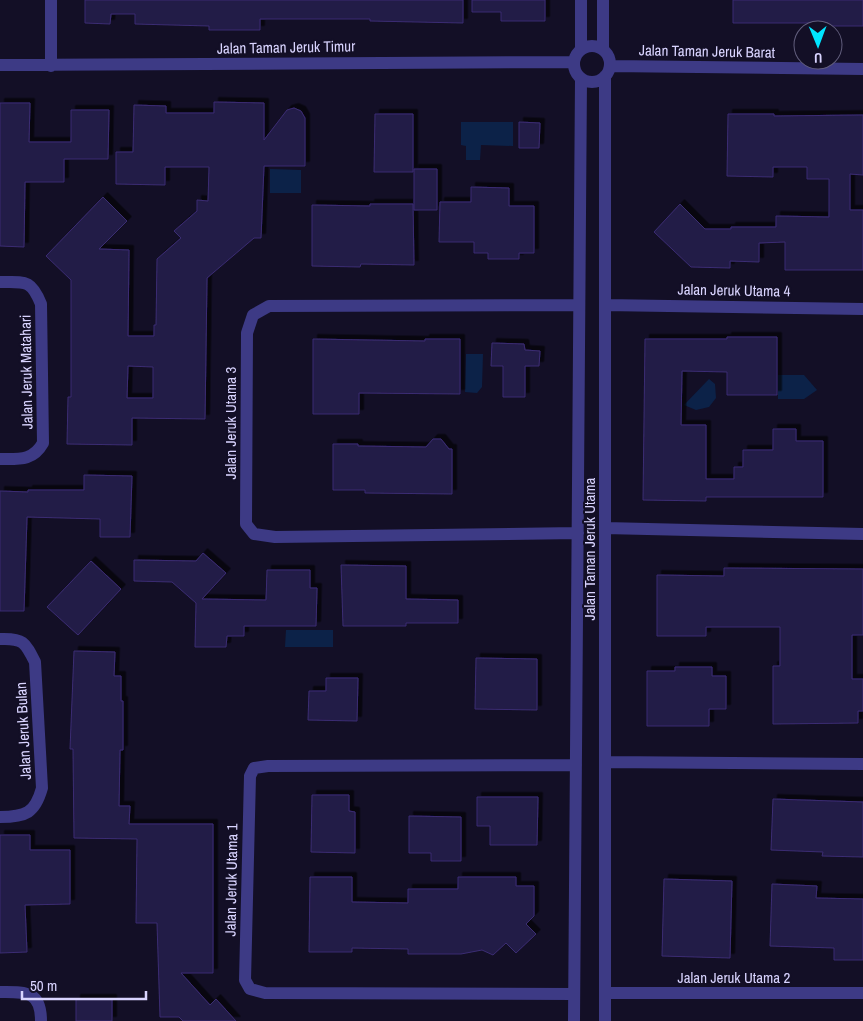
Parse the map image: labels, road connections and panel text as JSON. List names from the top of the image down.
{
  "streets": {
    "street": [
      "Jalan Taman Jeruk Timur",
      "Jalan Taman Jeruk Barat",
      "Jalan Jeruk Utama 4",
      "Jalan Jeruk Matahari",
      "Jalan Jeruk Utama 3",
      "Jalan Taman Jeruk Utama",
      "Jalan Jeruk Bulan",
      "Jalan Jeruk Utama 1",
      "Jalan Jeruk Utama 2"
    ]
  },
  "crossings": [
    ["Jalan Taman Jeruk Timur", "Jalan Taman Jeruk Barat"],
    ["Jalan Taman Jeruk Timur", "Jalan Taman Jeruk Utama"],
    ["Jalan Taman Jeruk Barat", "Jalan Taman Jeruk Utama"],
    ["Jalan Jeruk Utama 4", "Jalan Taman Jeruk Utama"],
    ["Jalan Jeruk Utama 3", "Jalan Taman Jeruk Utama"],
    ["Jalan Taman Jeruk Utama", "Jalan Jeruk Utama 1"],
    ["Jalan Taman Jeruk Utama", "Jalan Jeruk Utama 2"]
  ],
  "scale_bar": "50 m",
  "north": "bottom"
}
